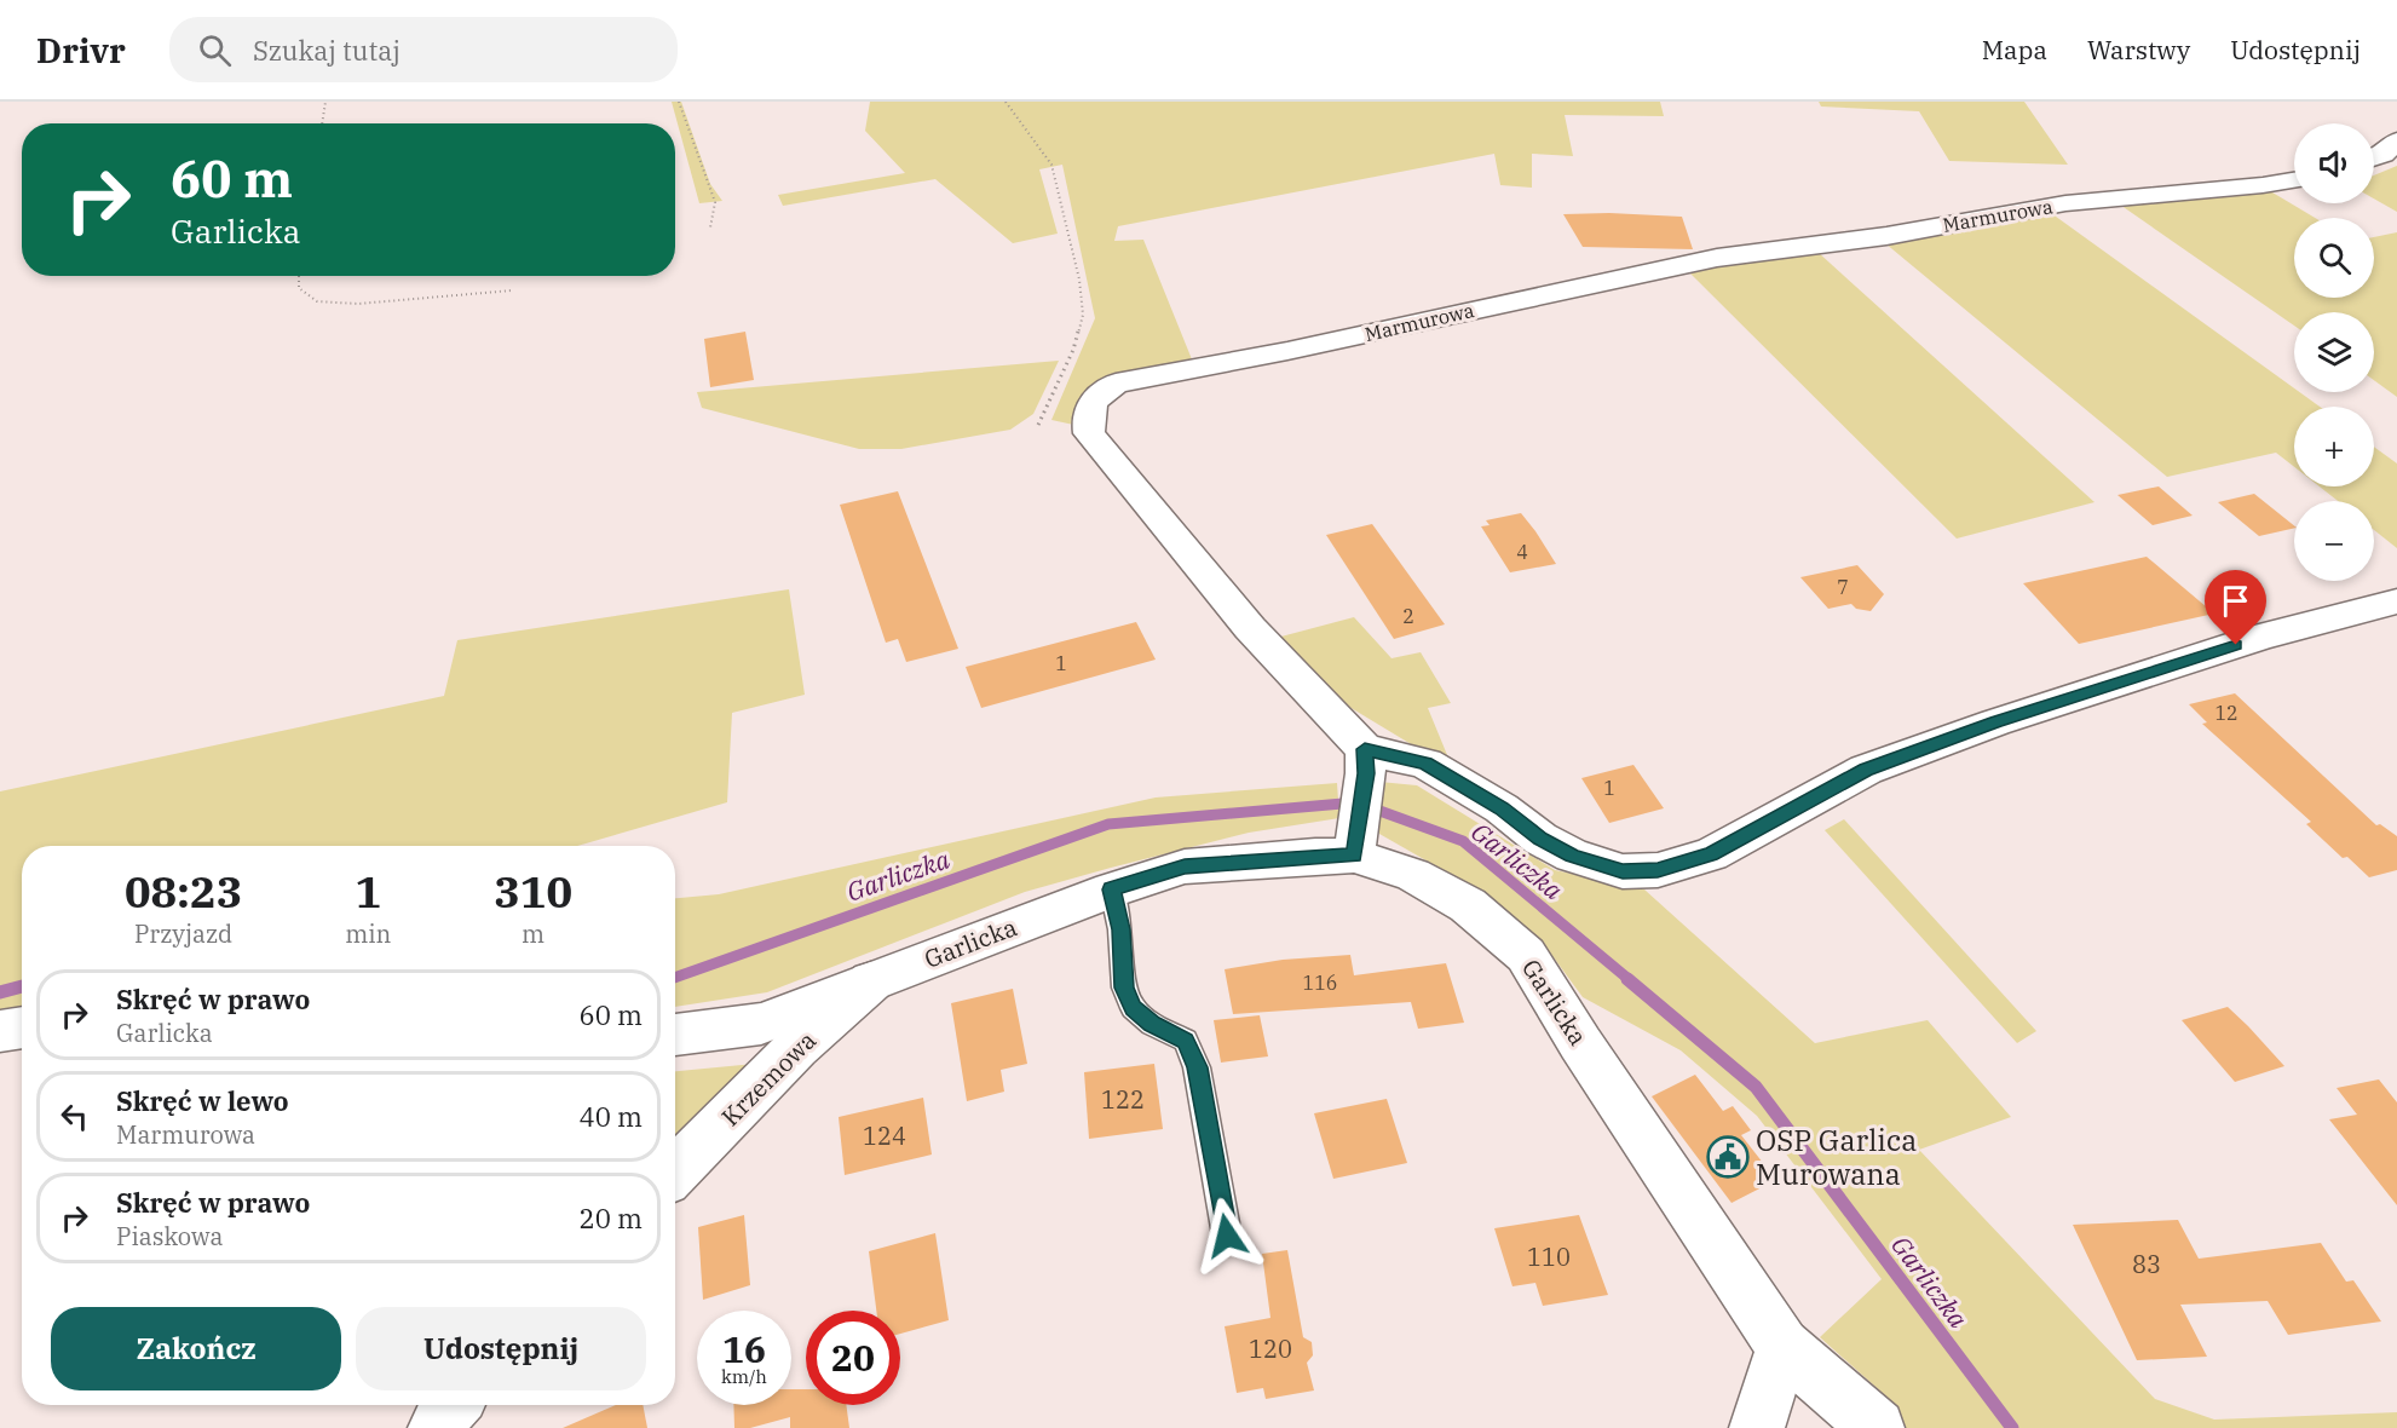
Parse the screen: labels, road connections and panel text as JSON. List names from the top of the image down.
{
  "streets": {
    "street": ["Marmurowa", "Garlicka", "Krzemowa"]
  },
  "crossings": [
    ["Garlicka", "Krzemowa"]
  ],
  "water": ["Garliczka"],
  "places": {
    "public building": ["OSP Garlica Murowana"]
  },
  "house_numbers": [
    "4",
    "7",
    "2",
    "1",
    "12",
    "1",
    "116",
    "122",
    "124",
    "110",
    "83",
    "120"
  ],
  "page": {
    "header": "Drivr",
    "search": "Szukaj tutaj",
    "nav": ["Mapa", "Warstwy", "Udostępnij"],
    "map_buttons": ["+", "−"],
    "turn": ["60 m", "Garlicka"],
    "eta": [
      "08:23",
      "Przyjazd",
      "1",
      "min",
      "310",
      "m"
    ],
    "list": [
      {
        "name": "Skręć w prawo",
        "note": "Garlicka",
        "value": "60 m"
      },
      {
        "name": "Skręć w lewo",
        "note": "Marmurowa",
        "value": "40 m"
      },
      {
        "name": "Skręć w prawo",
        "note": "Piaskowa",
        "value": "20 m"
      }
    ],
    "buttons": ["Zakończ", "Udostępnij"],
    "speed": "16 km/h",
    "limit": "20"
  }
}
